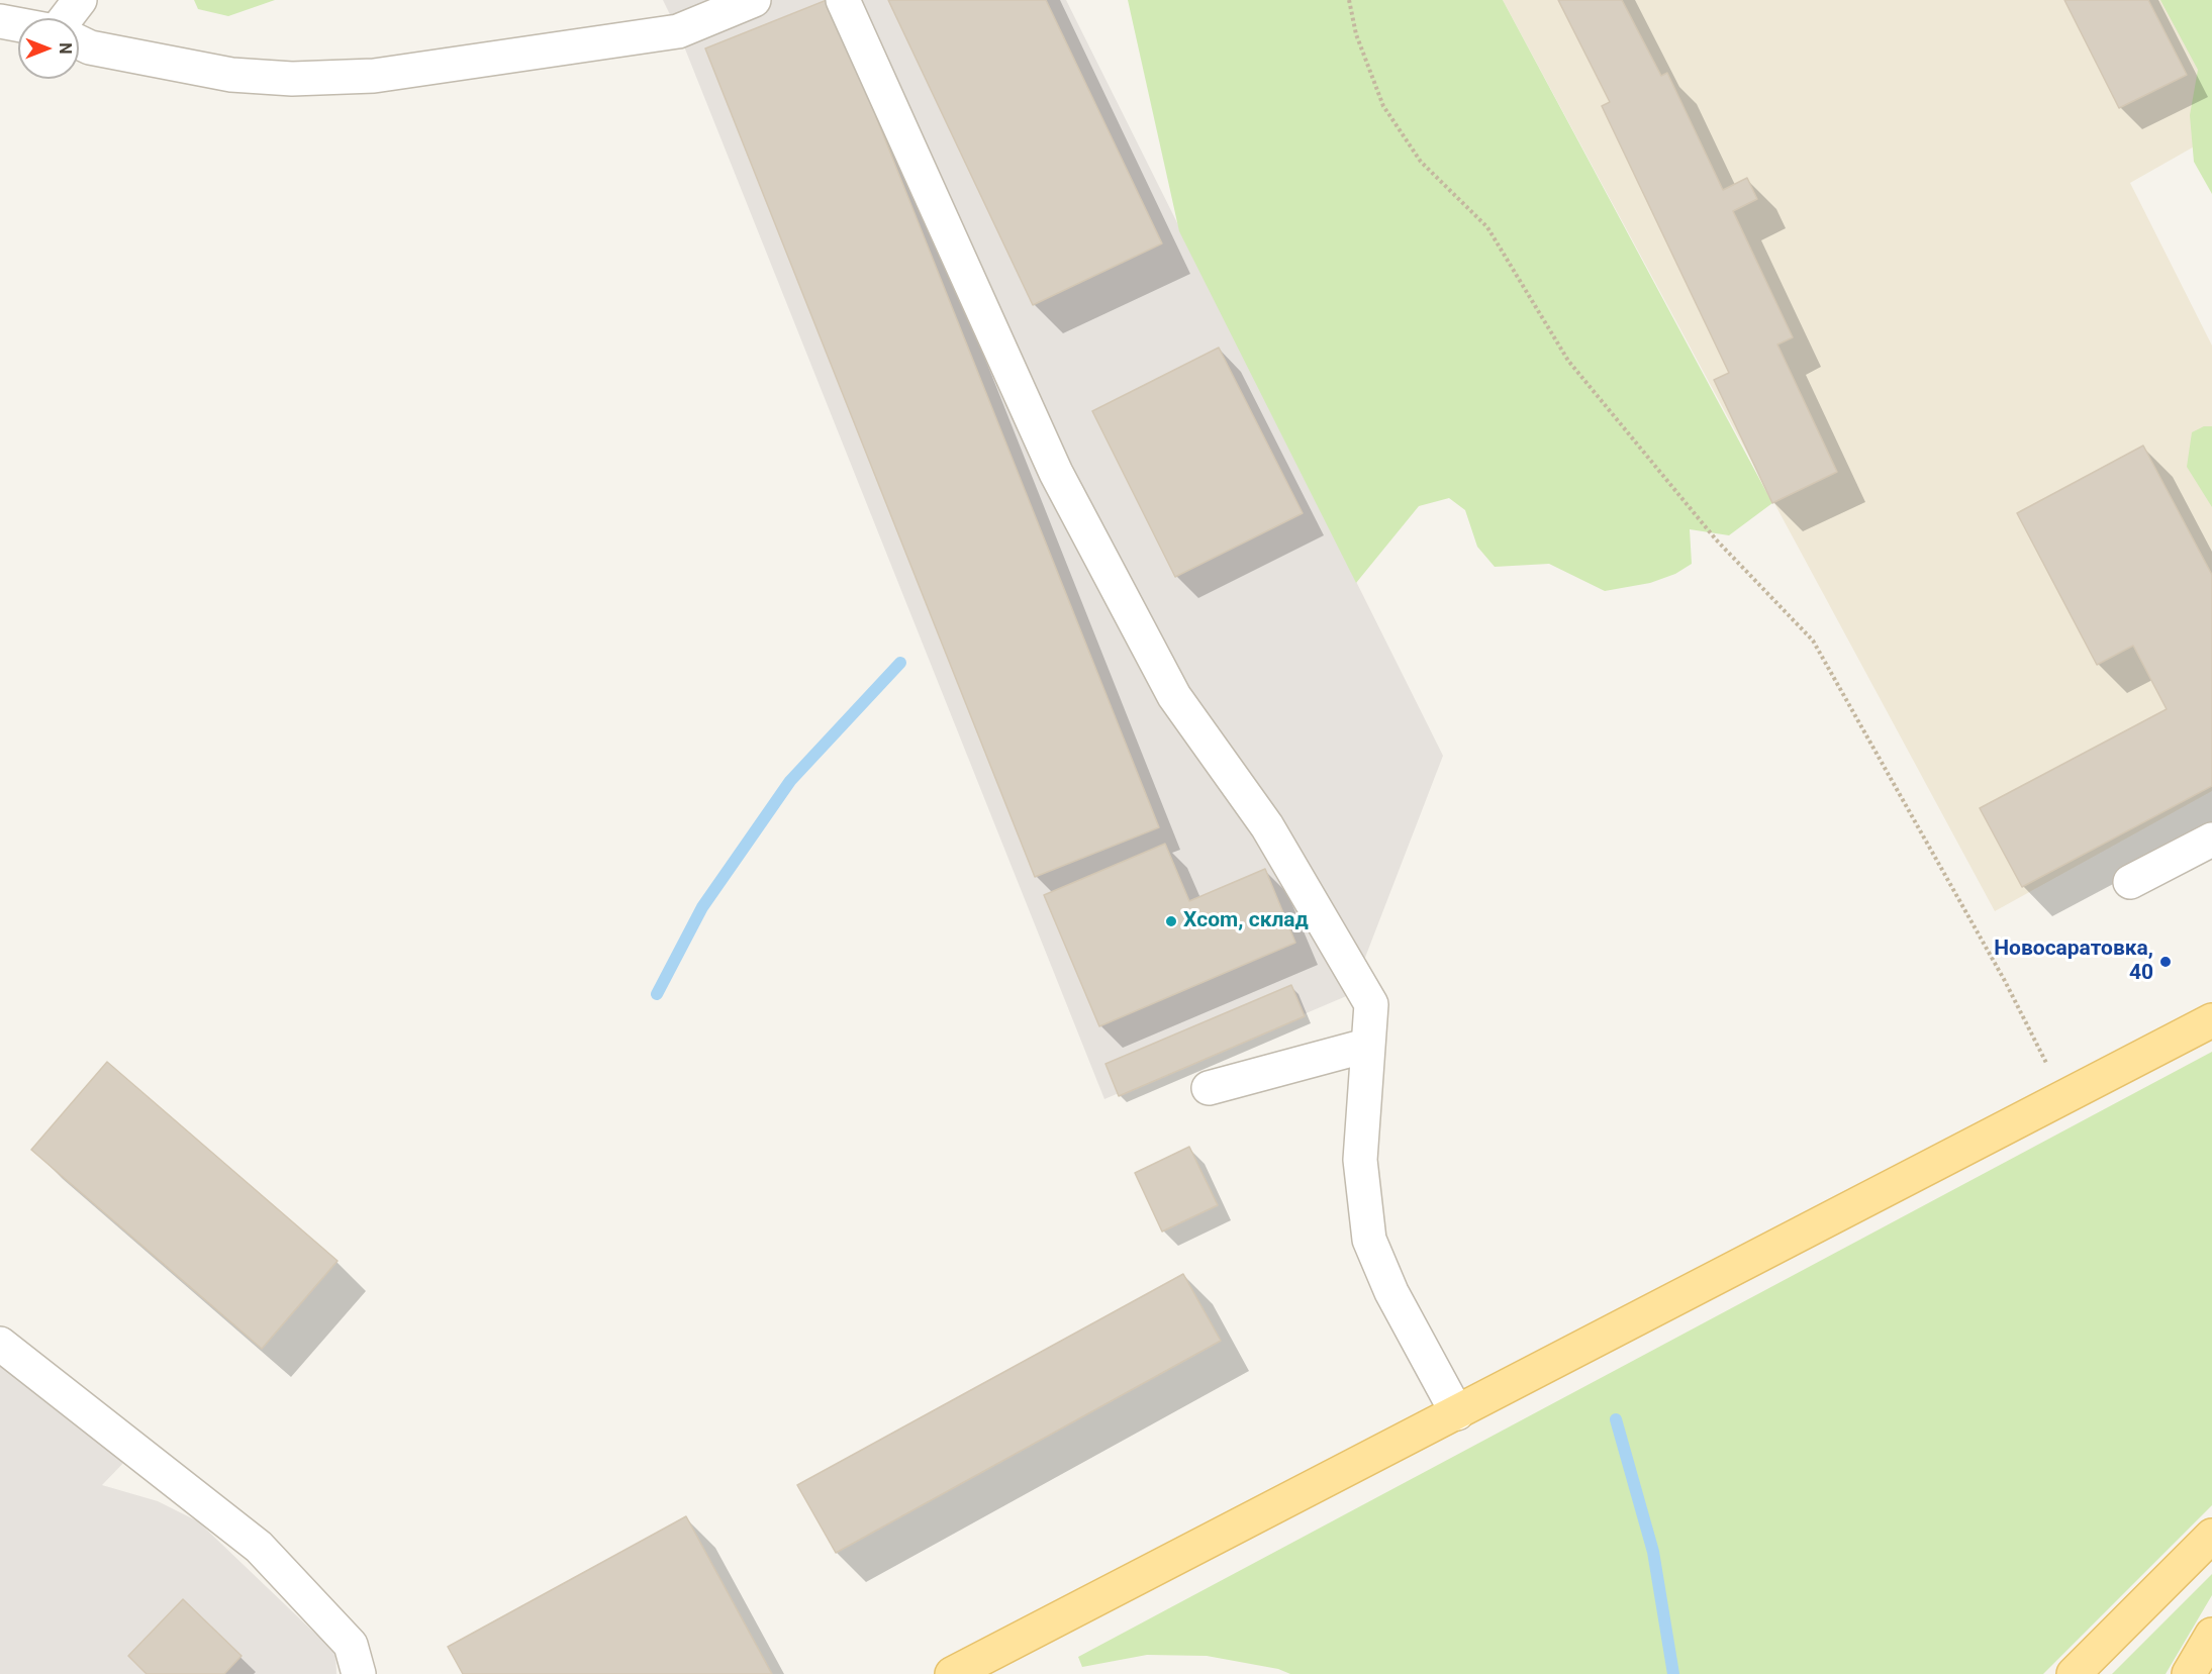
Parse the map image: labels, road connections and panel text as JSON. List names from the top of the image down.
{
  "places": ["Xсom, склад", "Новосаратовка, 40"],
  "north": "right"
}
